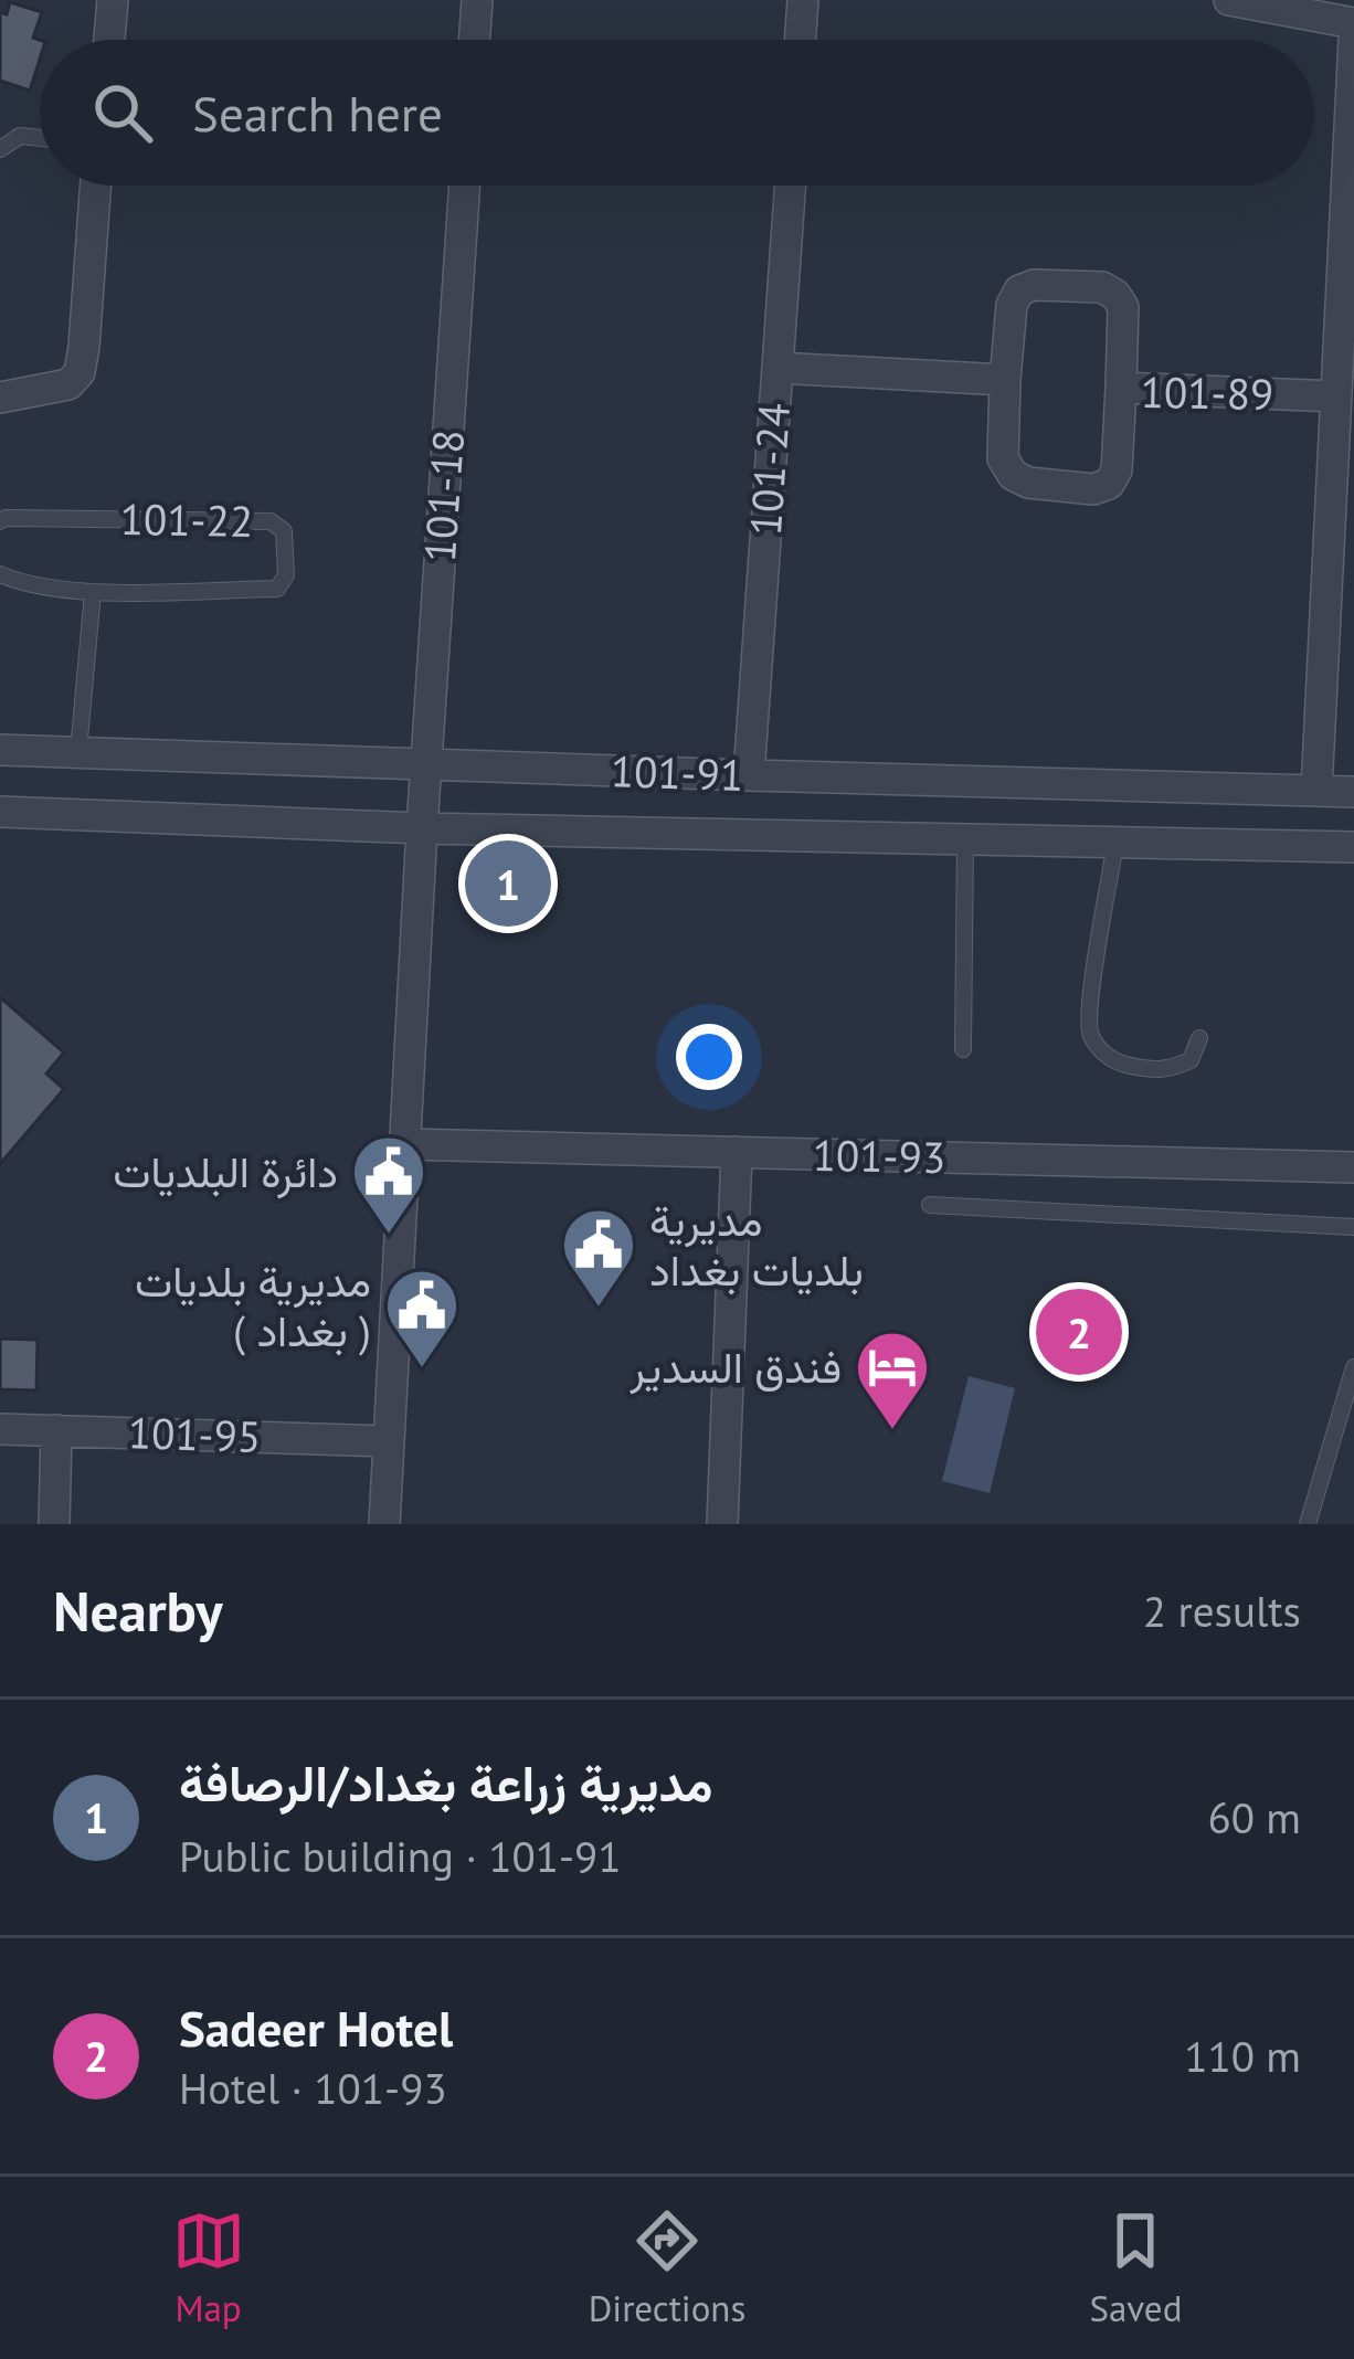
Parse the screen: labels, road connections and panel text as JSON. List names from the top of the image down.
{
  "streets": {
    "street": [
      "101-89",
      "101-24",
      "101-18",
      "101-91",
      "101-93",
      "101-95"
    ],
    "lane": ["101-22"]
  },
  "crossings": [
    ["101-24", "101-91"],
    ["101-18", "101-91"],
    ["101-18", "101-93"],
    ["101-18", "101-95"],
    ["101-22", "101-91"]
  ],
  "places": {
    "public building": ["دائرة البلديات", "مديرية بلديات بغداد", "مديرية بلديات ( بغداد )"],
    "hotel": ["فندق السدير"]
  },
  "page": {
    "search": "Search here",
    "pins": ["1", "2"],
    "heading": ["Nearby", "2 results"],
    "list": [
      {
        "mark": "1",
        "name": "مديرية زراعة بغداد/الرصافة",
        "note": "Public building · 101-91",
        "value": "60 m"
      },
      {
        "mark": "2",
        "name": "Sadeer Hotel",
        "note": "Hotel · 101-93",
        "value": "110 m"
      }
    ],
    "nav": ["Map", "Directions", "Saved"]
  }
}
